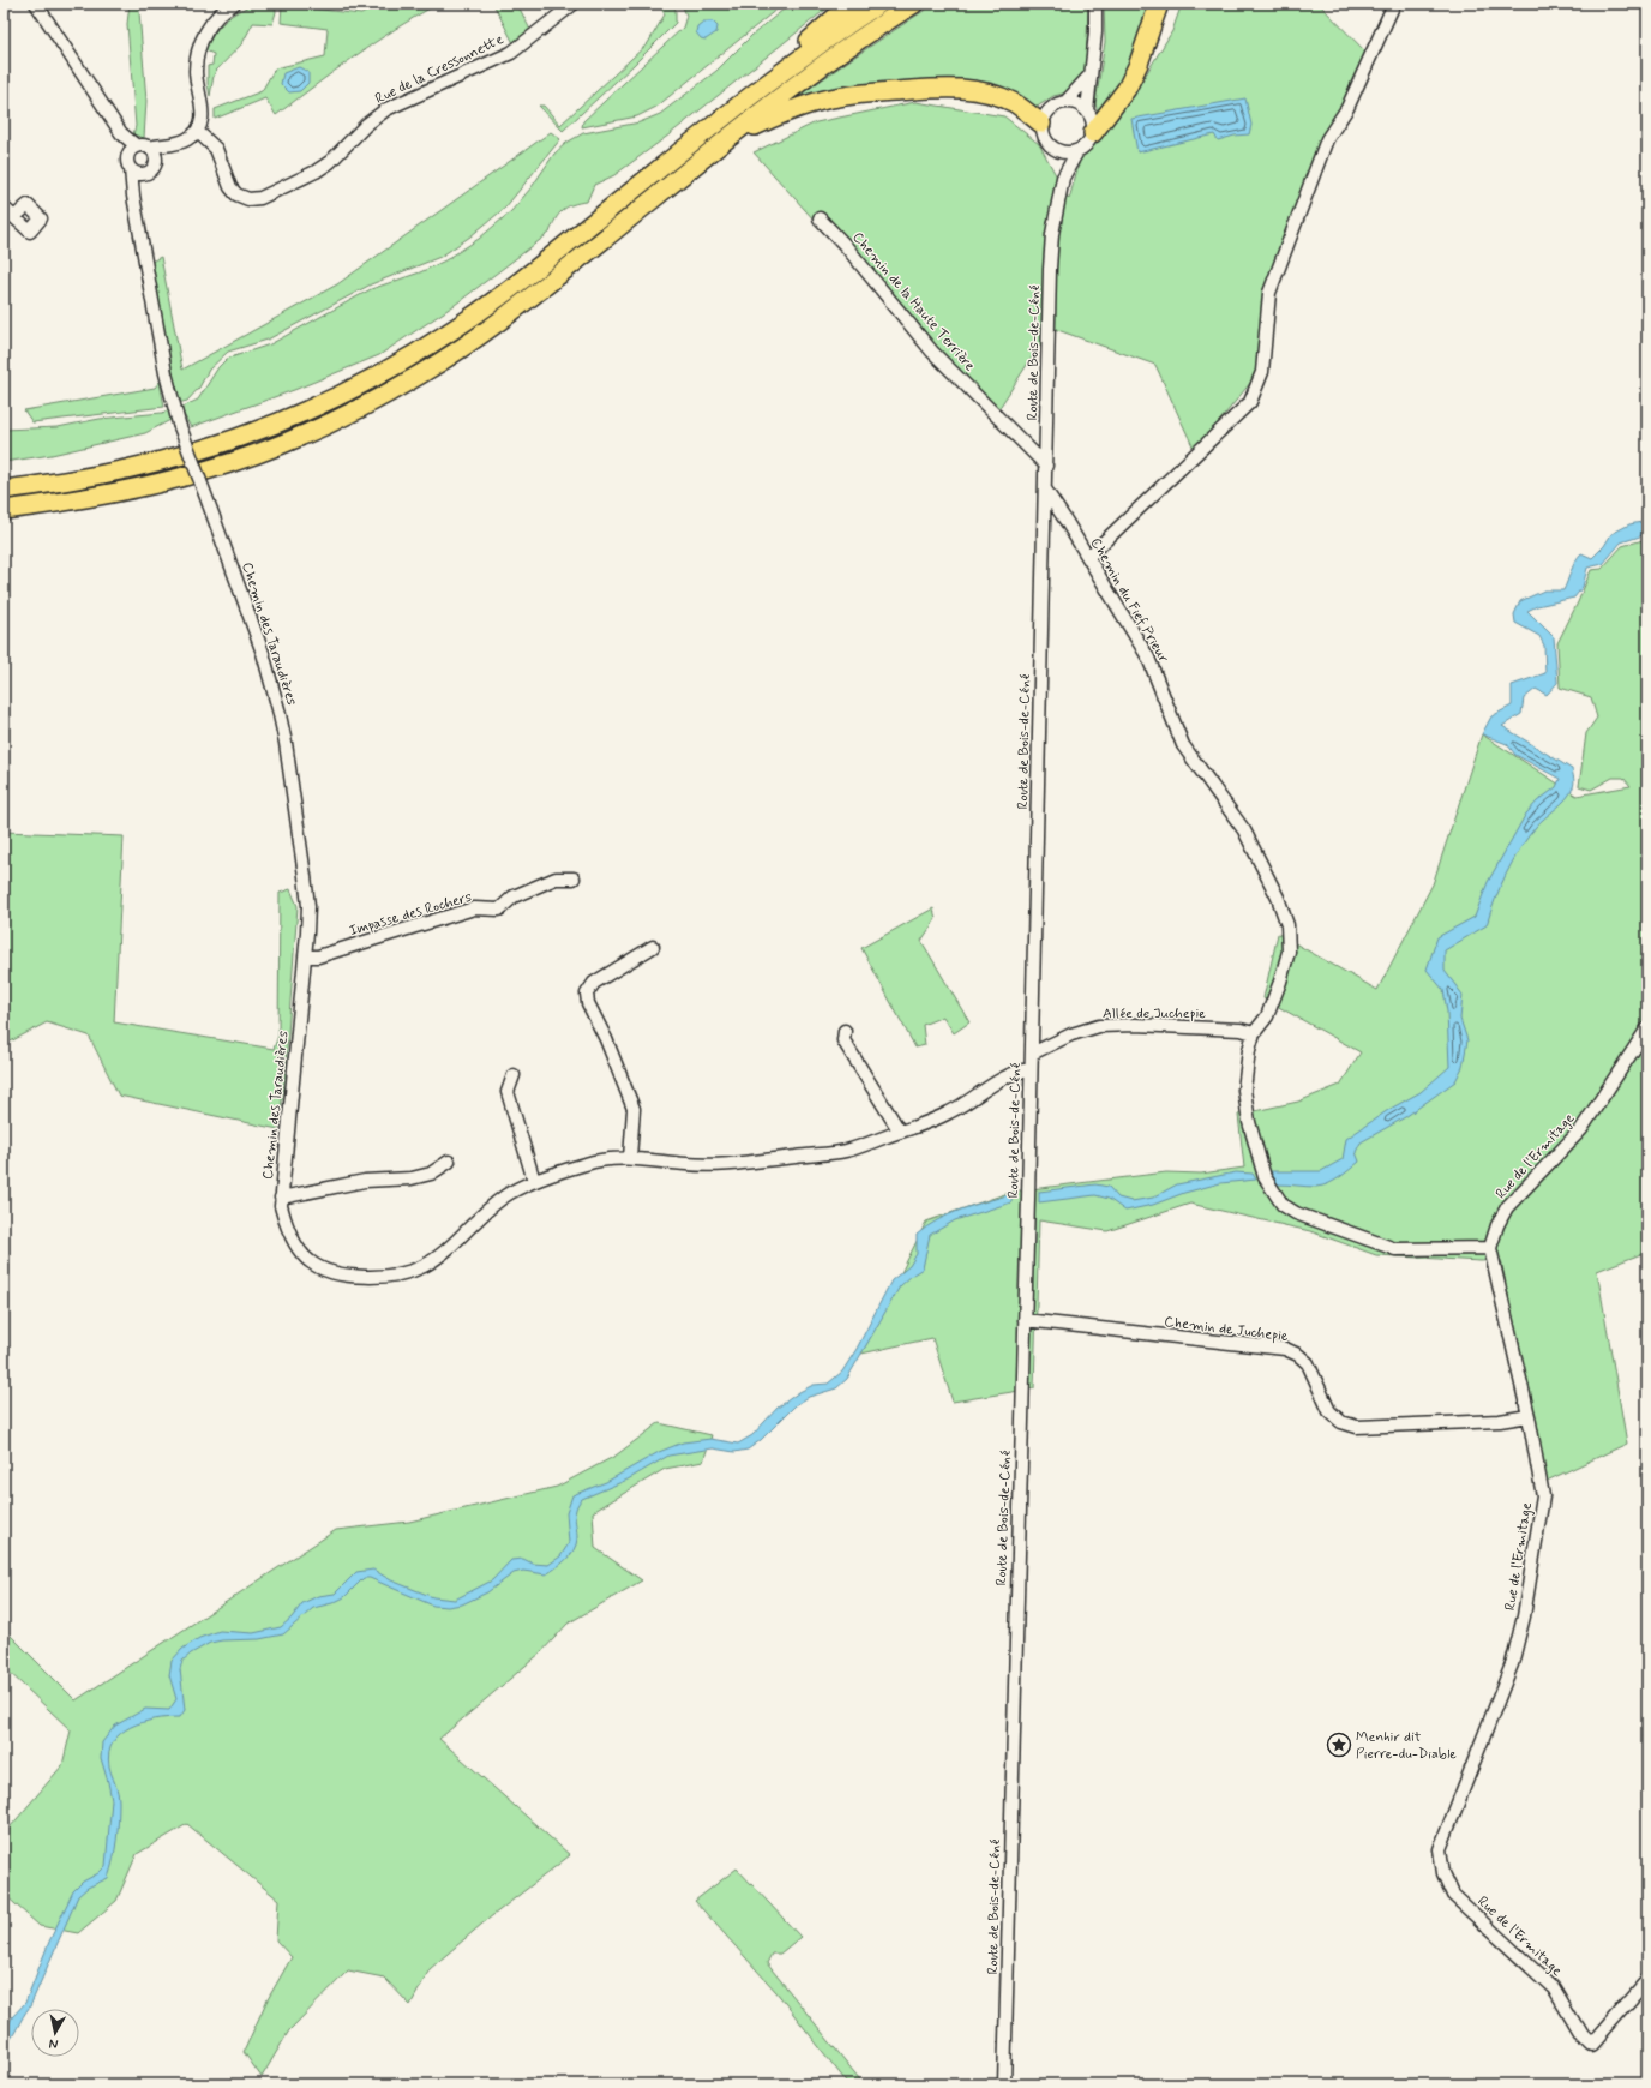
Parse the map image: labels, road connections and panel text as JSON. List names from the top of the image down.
{
  "streets": {
    "street": [
      "Rue de la Cressonnette",
      "Chemin de la Haute Terrière",
      "Route de Bois-de-Céné",
      "Chemin du Fief Prieur",
      "Chemin des Taraudières",
      "Impasse des Rochers",
      "Allée de Juchepie",
      "Rue de l'Ermitage",
      "Chemin de Juchepie"
    ]
  },
  "crossings": [
    ["Chemin de la Haute Terrière", "Route de Bois-de-Céné"],
    ["Route de Bois-de-Céné", "Chemin du Fief Prieur"],
    ["Route de Bois-de-Céné", "Chemin des Taraudières"],
    ["Route de Bois-de-Céné", "Allée de Juchepie"],
    ["Route de Bois-de-Céné", "Chemin de Juchepie"],
    ["Chemin du Fief Prieur", "Allée de Juchepie"],
    ["Chemin du Fief Prieur", "Rue de l'Ermitage"],
    ["Chemin des Taraudières", "Impasse des Rochers"],
    ["Rue de l'Ermitage", "Chemin de Juchepie"]
  ],
  "places": {
    "place": ["Menhir dit Pierre-du-Diable"]
  },
  "north": "bottom"
}
